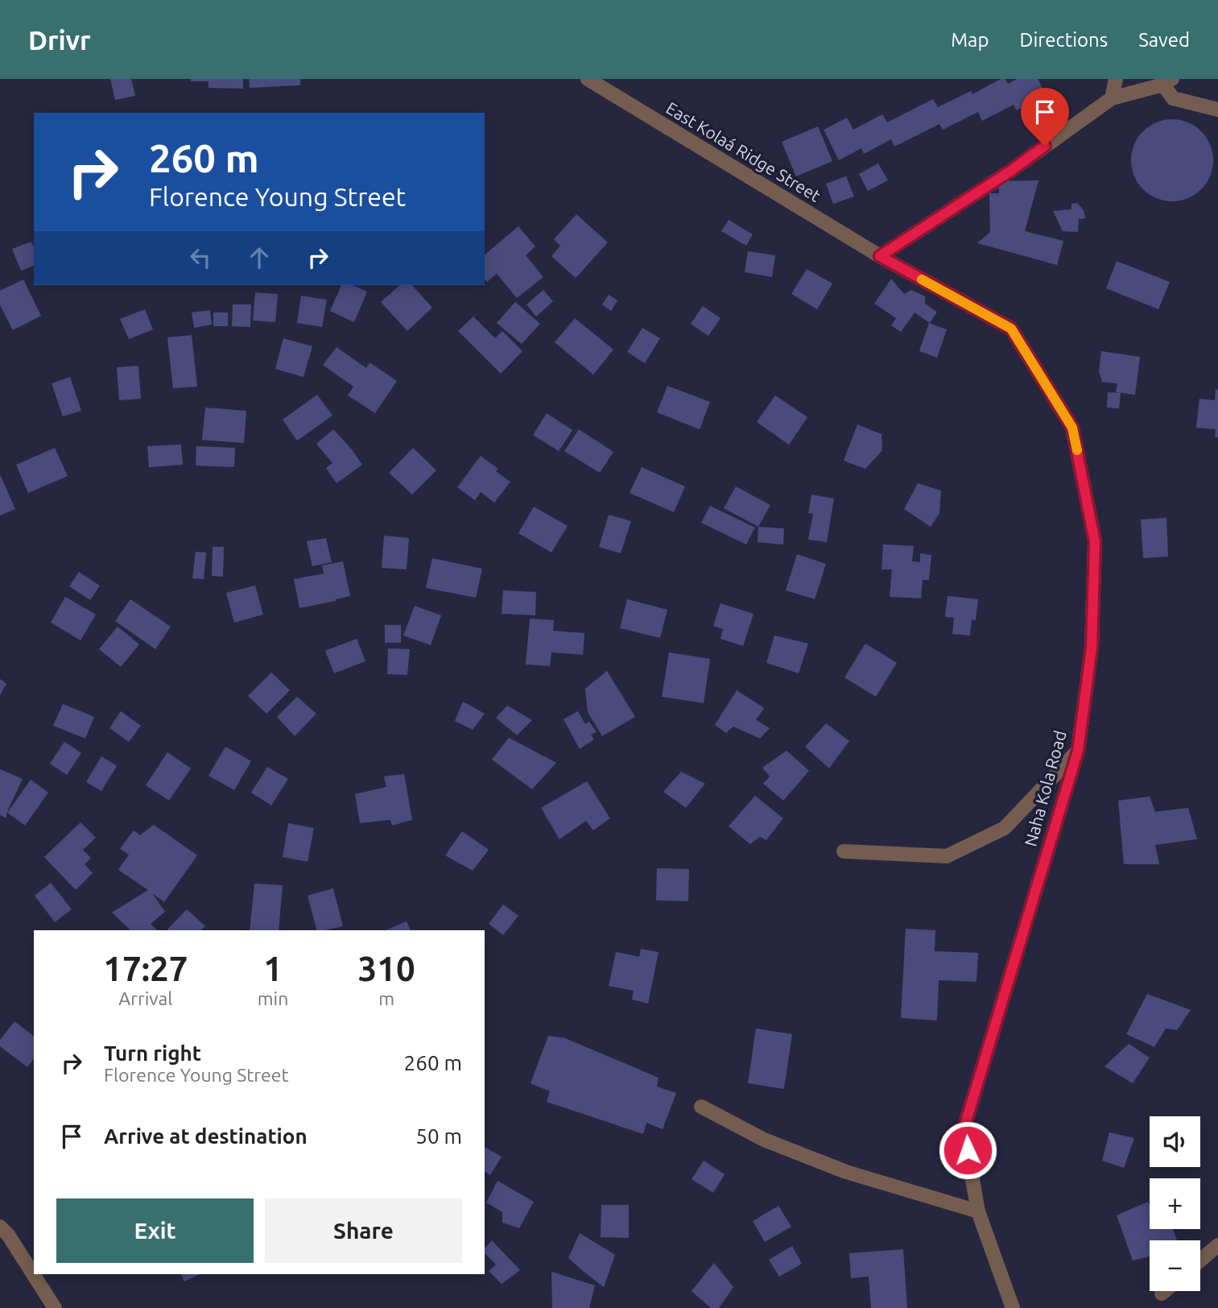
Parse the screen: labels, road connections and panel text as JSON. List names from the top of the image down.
{
  "streets": {
    "street": ["East Kolaá Ridge Street", "Naha Kola Road"]
  },
  "crossings": [
    ["East Kolaá Ridge Street", "Naha Kola Road"]
  ],
  "page": {
    "header": "Drivr",
    "nav": ["Map", "Directions", "Saved"],
    "turn": ["260 m", "Florence Young Street"],
    "eta": [
      "17:27",
      "Arrival",
      "1",
      "min",
      "310",
      "m"
    ],
    "list": [
      {
        "name": "Turn right",
        "note": "Florence Young Street",
        "value": "260 m"
      },
      {
        "name": "Arrive at destination",
        "value": "50 m"
      }
    ],
    "map_buttons": ["+", "−"],
    "buttons": ["Exit", "Share"]
  }
}
